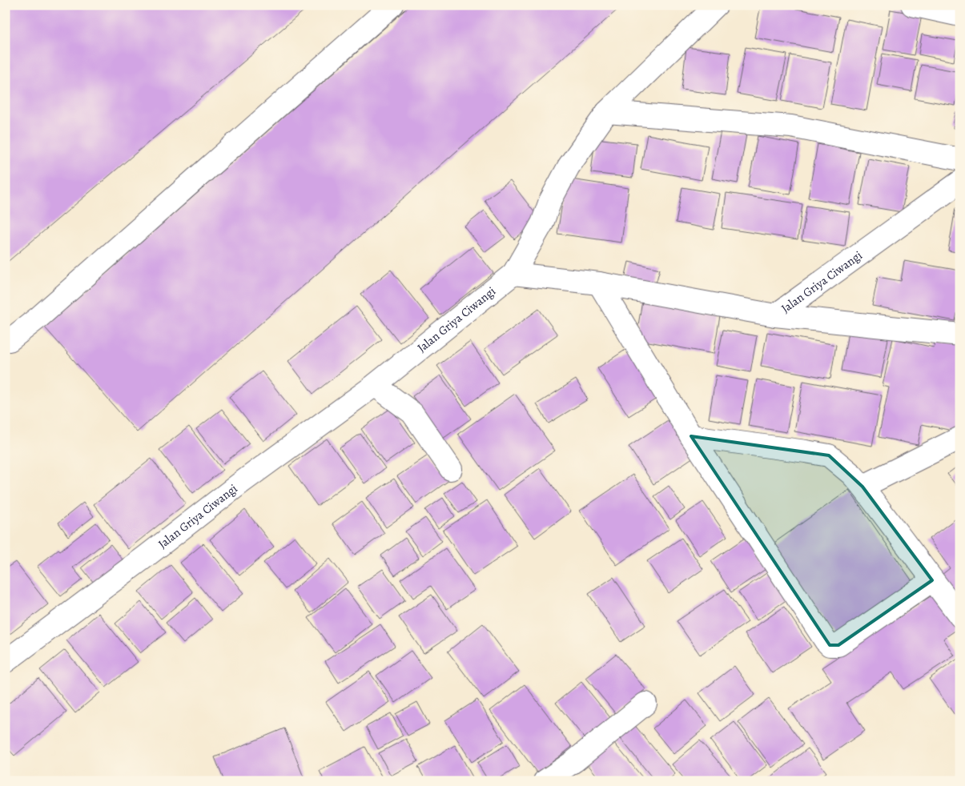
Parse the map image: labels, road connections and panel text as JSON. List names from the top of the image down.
{
  "streets": {
    "street": ["Jalan Griya Ciwangi"]
  }
}
